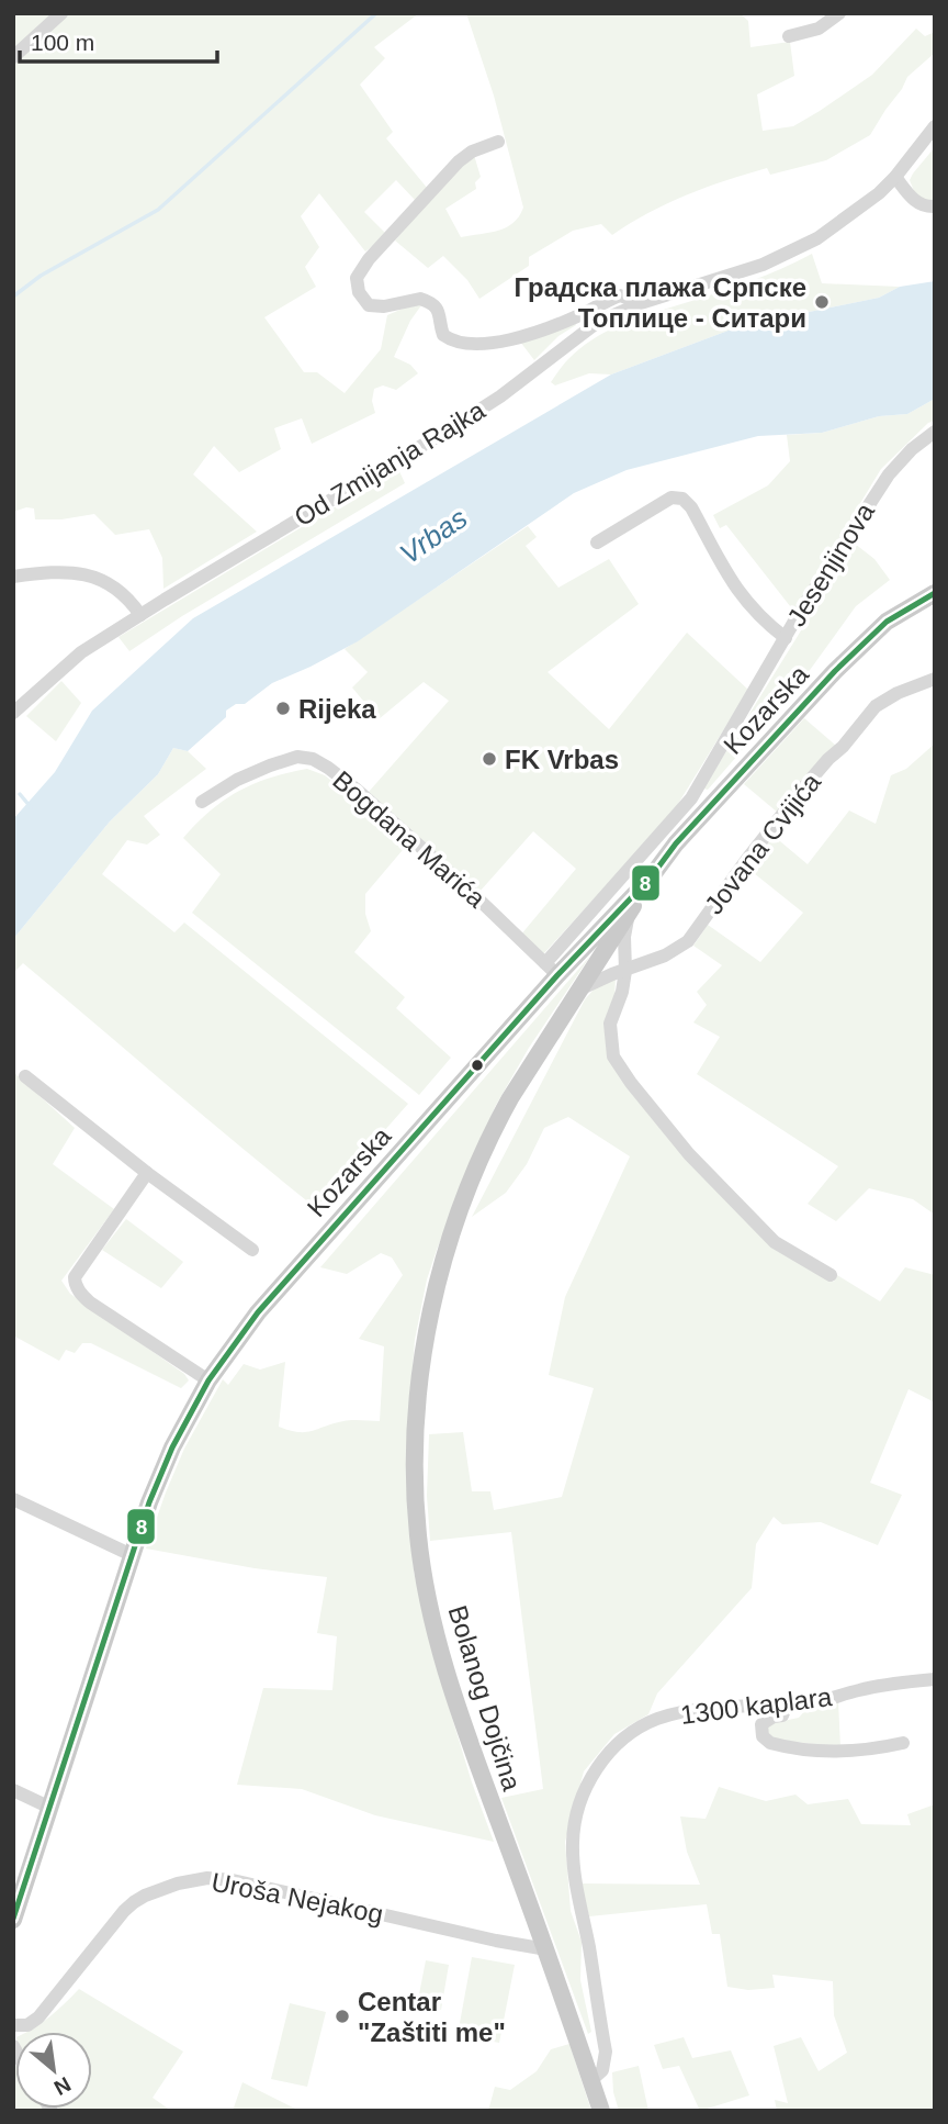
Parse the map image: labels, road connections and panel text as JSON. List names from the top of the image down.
{
  "streets": {
    "main road": ["Kozarska", "Bolanog Dojčina"],
    "street": [
      "Od Zmijanja Rajka",
      "Jesenjinova",
      "Bogdana Marića",
      "Jovana Cvijića",
      "1300 kaplara",
      "Uroša Nejakog"
    ]
  },
  "crossings": [
    ["Jesenjinova", "Kozarska"],
    ["Jesenjinova", "Bogdana Marića"],
    ["Kozarska", "Bogdana Marića"],
    ["Kozarska", "Bolanog Dojčina"],
    ["Jovana Cvijića", "Bolanog Dojčina"],
    ["Bolanog Dojčina", "1300 kaplara"],
    ["Bolanog Dojčina", "Uroša Nejakog"]
  ],
  "water": ["Vrbas"],
  "places": [
    "Градска плажа Српске Топлице - Ситари",
    "Rijeka",
    "FK Vrbas",
    "Centar \"Zaštiti me\""
  ],
  "lines": ["transit line 8"],
  "scale_bar": "100 m",
  "north": "bottom right"
}
